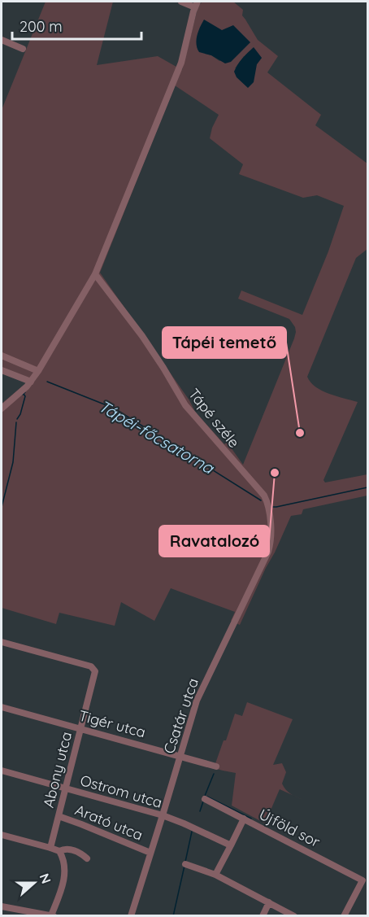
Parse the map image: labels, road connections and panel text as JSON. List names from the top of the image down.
{
  "streets": {
    "street": [
      "Tápé széle",
      "Csatár utca",
      "Tigér utca",
      "Abony utca",
      "Ostrom utca",
      "Arató utca",
      "Újföld sor"
    ]
  },
  "crossings": [
    ["Tápé széle", "Csatár utca"],
    ["Csatár utca", "Tigér utca"],
    ["Csatár utca", "Ostrom utca"],
    ["Csatár utca", "Arató utca"],
    ["Tigér utca", "Abony utca"],
    ["Abony utca", "Ostrom utca"],
    ["Abony utca", "Arató utca"]
  ],
  "water": ["Tápéi-főcsatorna"],
  "places": ["Tápéi temető", "Ravatalozó"],
  "scale_bar": "200 m",
  "north": "right"
}
